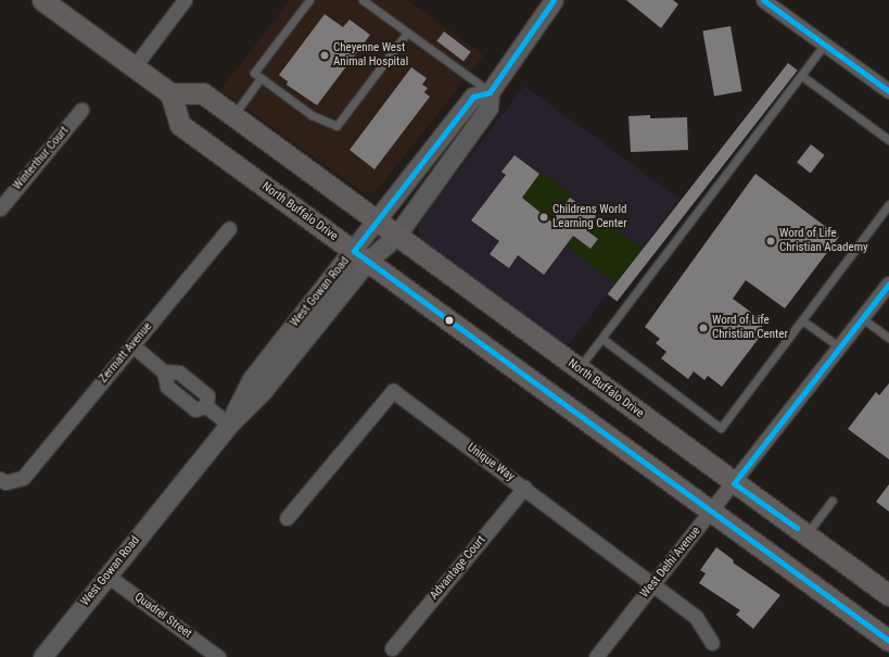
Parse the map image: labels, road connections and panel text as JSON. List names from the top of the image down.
{
  "streets": {
    "main road": ["North Buffalo Drive"],
    "street": [
      "Winterthur Court",
      "West Gowan Road",
      "Zermatt Avenue",
      "Unique Way",
      "West Delhi Avenue",
      "Advantage Court",
      "Quadrel Street"
    ]
  },
  "crossings": [
    ["North Buffalo Drive", "West Gowan Road"],
    ["North Buffalo Drive", "West Delhi Avenue"],
    ["West Gowan Road", "Quadrel Street"],
    ["Unique Way", "West Delhi Avenue"],
    ["Unique Way", "Advantage Court"]
  ],
  "places": [
    "Cheyenne West Animal Hospital",
    "Childrens World Learning Center",
    "Word of Life Christian Academy",
    "Word of Life Christian Center"
  ]
}
